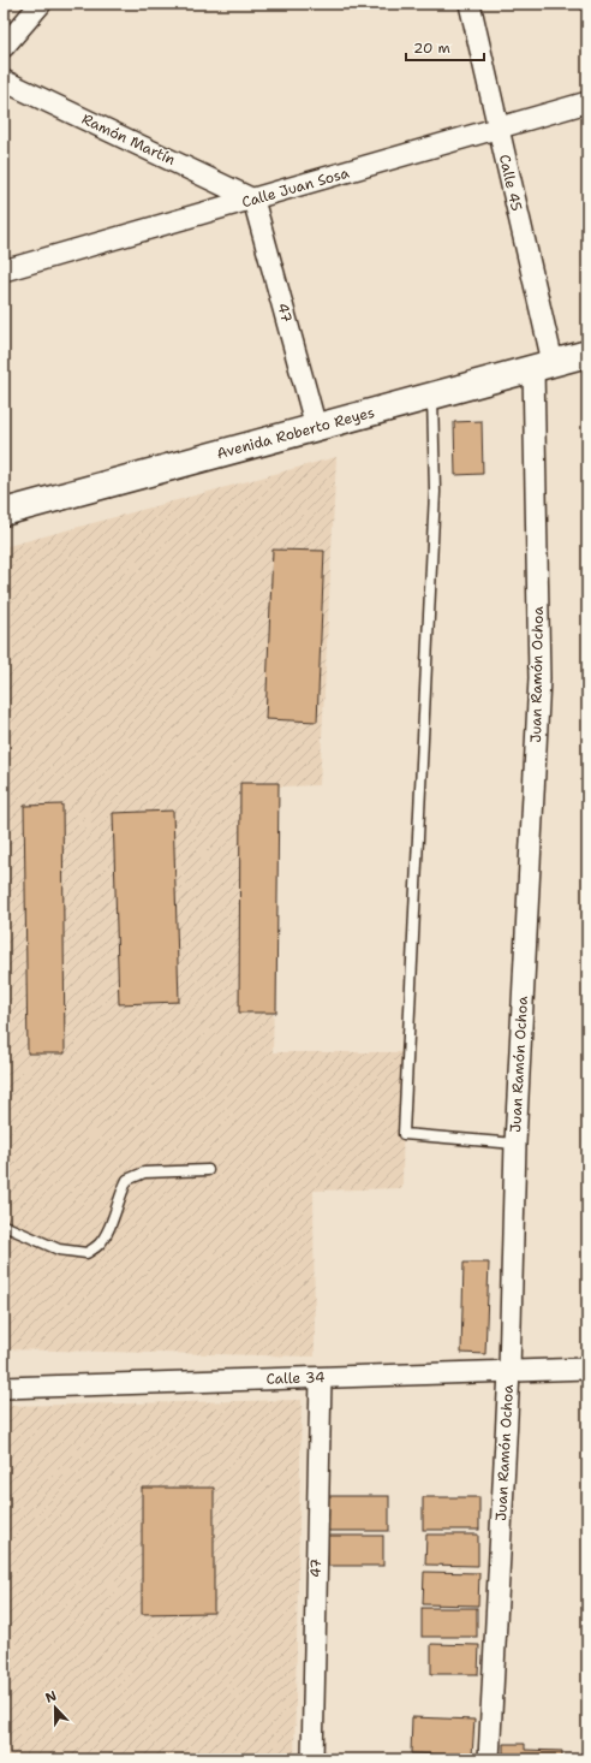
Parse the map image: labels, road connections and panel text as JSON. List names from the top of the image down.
{
  "streets": {
    "main road": ["Avenida Roberto Reyes"],
    "street": [
      "Ramón Martín",
      "Calle 45",
      "Calle Juan Sosa",
      "47",
      "Juan Ramón Ochoa",
      "Calle 34"
    ]
  },
  "crossings": [
    ["Ramón Martín", "Calle Juan Sosa"],
    ["Ramón Martín", "47"],
    ["Calle 45", "Calle Juan Sosa"],
    ["Calle 45", "Avenida Roberto Reyes"],
    ["Calle 45", "Juan Ramón Ochoa"],
    ["Calle Juan Sosa", "47"],
    ["47", "Avenida Roberto Reyes"],
    ["47", "Calle 34"],
    ["Avenida Roberto Reyes", "Juan Ramón Ochoa"],
    ["Juan Ramón Ochoa", "Calle 34"]
  ],
  "scale_bar": "20 m",
  "north": "top"
}
